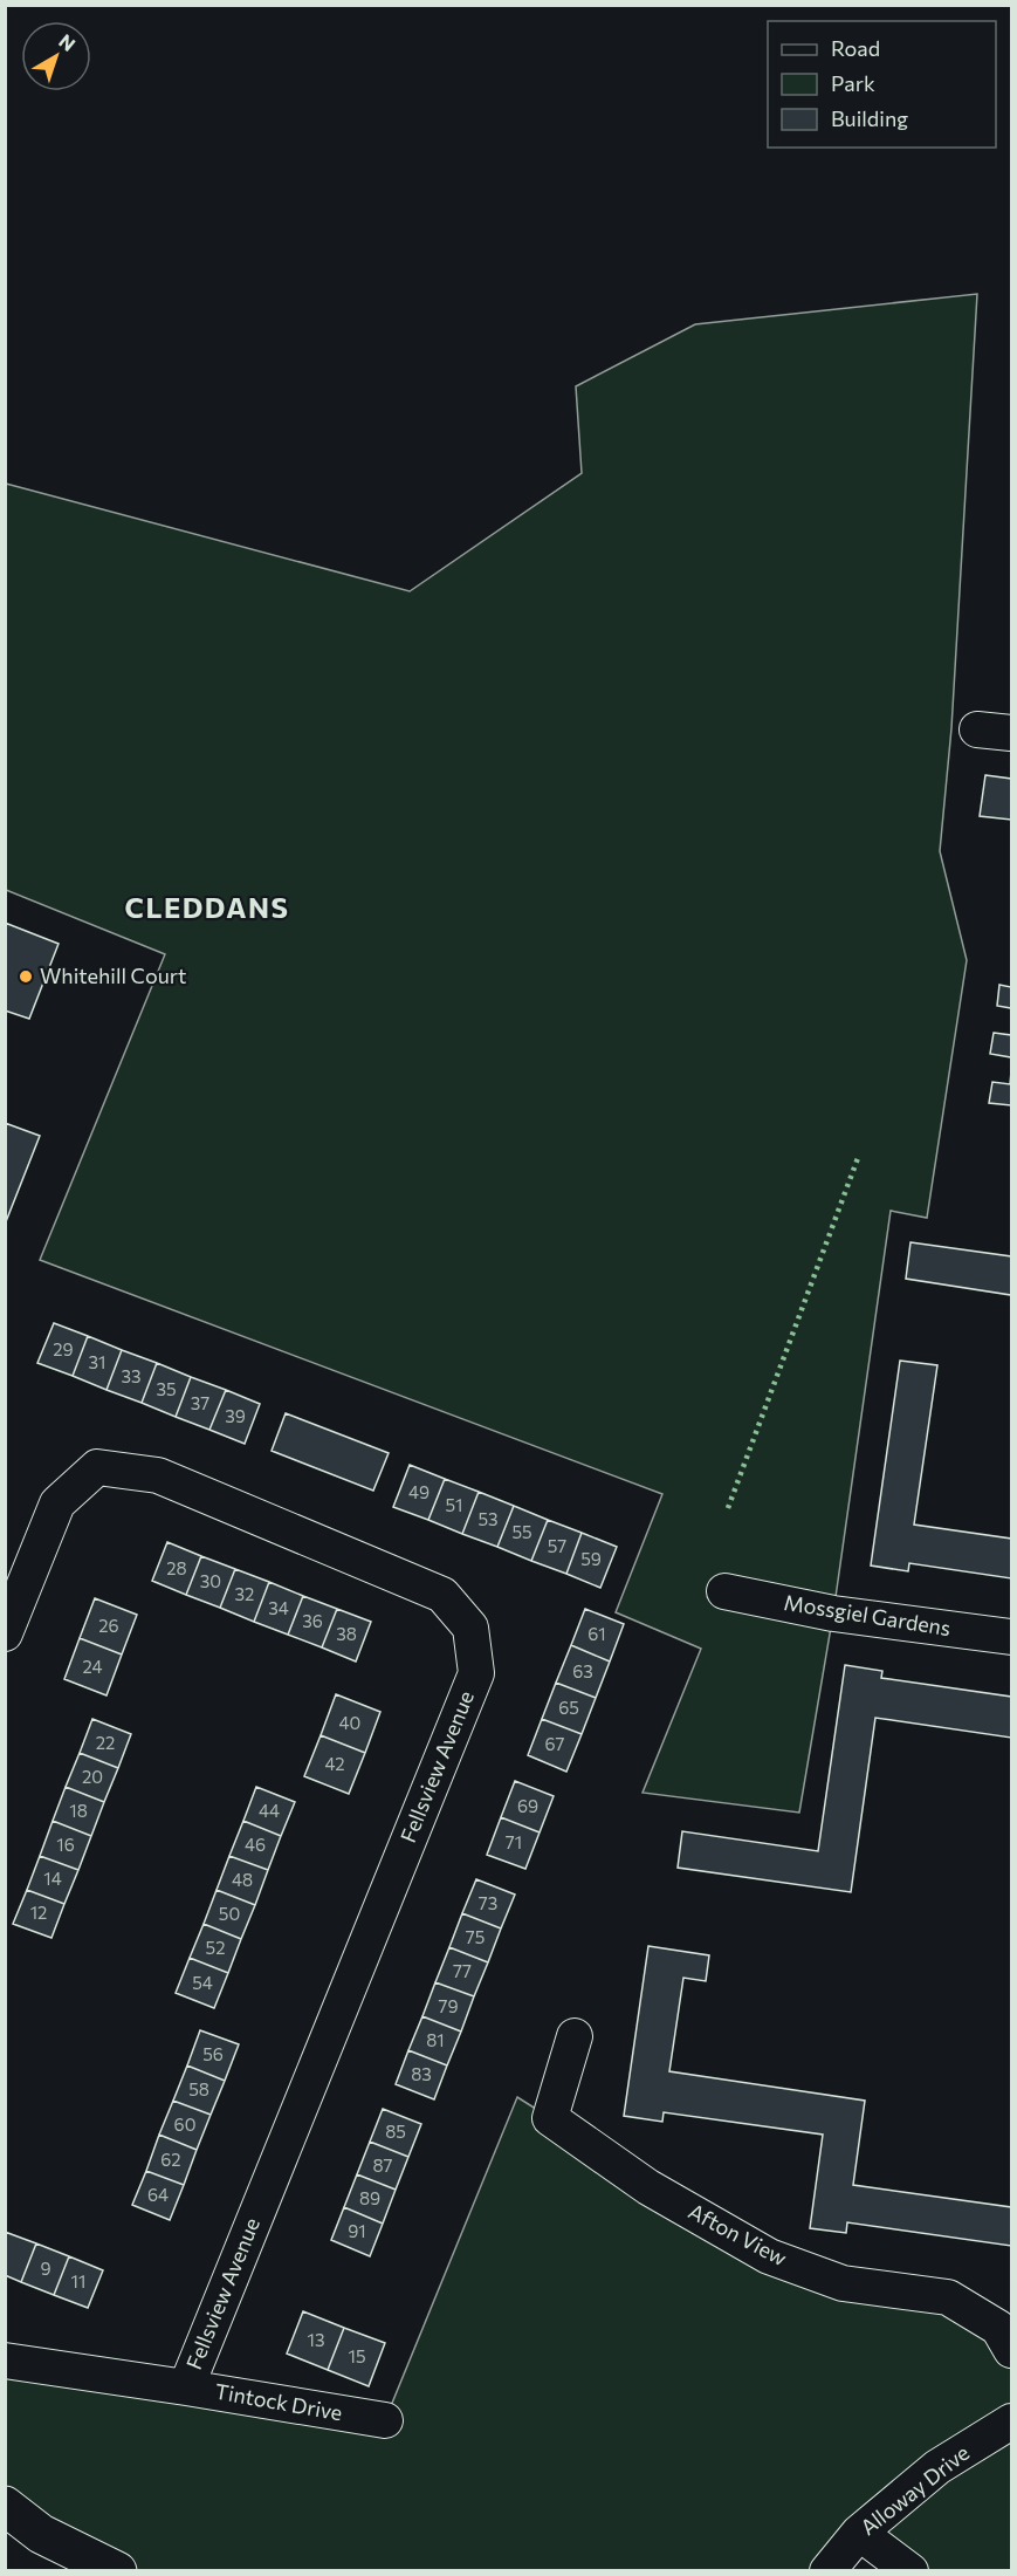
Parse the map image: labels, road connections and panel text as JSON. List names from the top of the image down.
{
  "streets": {
    "street": [
      "Mossgiel Gardens",
      "Fellsview Avenue",
      "Afton View",
      "Tintock Drive",
      "Alloway Drive"
    ]
  },
  "crossings": [
    ["Fellsview Avenue", "Tintock Drive"]
  ],
  "districts": ["CLEDDANS"],
  "places": ["Whitehill Court"],
  "house_numbers": [
    "29",
    "31",
    "33",
    "35",
    "37",
    "39",
    "49",
    "51",
    "53",
    "55",
    "57",
    "59",
    "28",
    "30",
    "32",
    "34",
    "36",
    "26",
    "38",
    "61",
    "24",
    "63",
    "65",
    "40",
    "22",
    "67",
    "42",
    "20",
    "69",
    "18",
    "44",
    "71",
    "16",
    "46",
    "14",
    "48",
    "73",
    "12",
    "50",
    "75",
    "52",
    "77",
    "54",
    "79",
    "81",
    "56",
    "83",
    "58",
    "60",
    "85",
    "62",
    "87",
    "64",
    "89",
    "91",
    "9",
    "11",
    "13",
    "15"
  ],
  "legend": ["Road", "Park", "Building"],
  "north": "top right"
}
